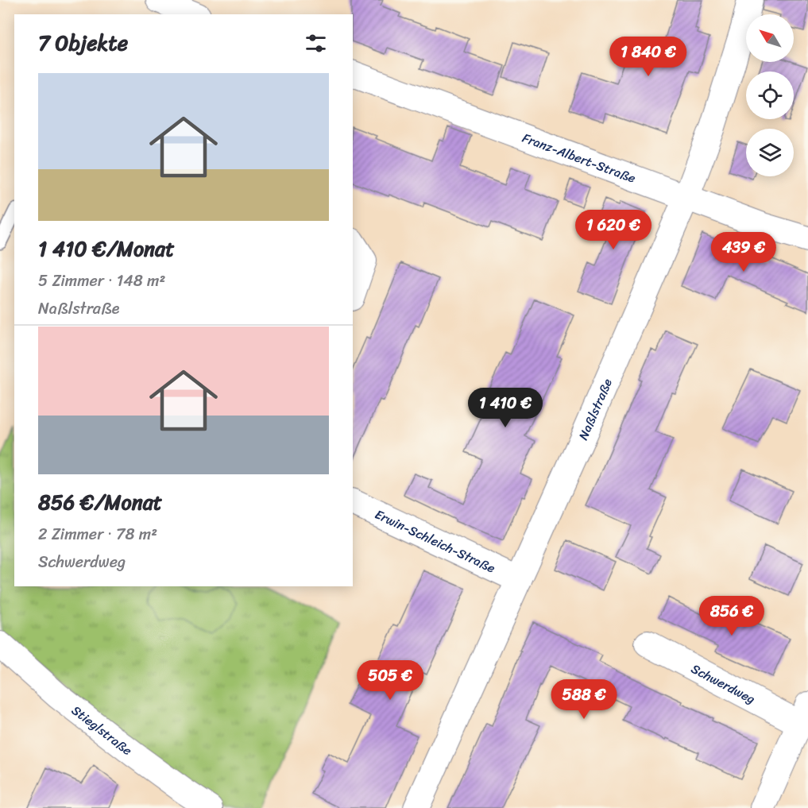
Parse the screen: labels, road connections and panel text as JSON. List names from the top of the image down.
{
  "streets": {
    "street": [
      "Franz-Albert-Straße",
      "Naßlstraße",
      "Erwin-Schleich-Straße",
      "Schwerdweg",
      "Stieglstraße"
    ]
  },
  "crossings": [
    ["Franz-Albert-Straße", "Naßlstraße"],
    ["Naßlstraße", "Erwin-Schleich-Straße"]
  ],
  "north": "top left",
  "page": {
    "heading": "7 Objekte",
    "price": [
      "1 840 €",
      "1 620 €",
      "439 €",
      "1 410 €",
      "856 €",
      "505 €",
      "588 €"
    ],
    "list": [
      {
        "name": "1 410 €/Monat",
        "note": "5 Zimmer · 148 m² · Naßlstraße"
      },
      {
        "name": "856 €/Monat",
        "note": "2 Zimmer · 78 m² · Schwerdweg"
      }
    ]
  }
}
